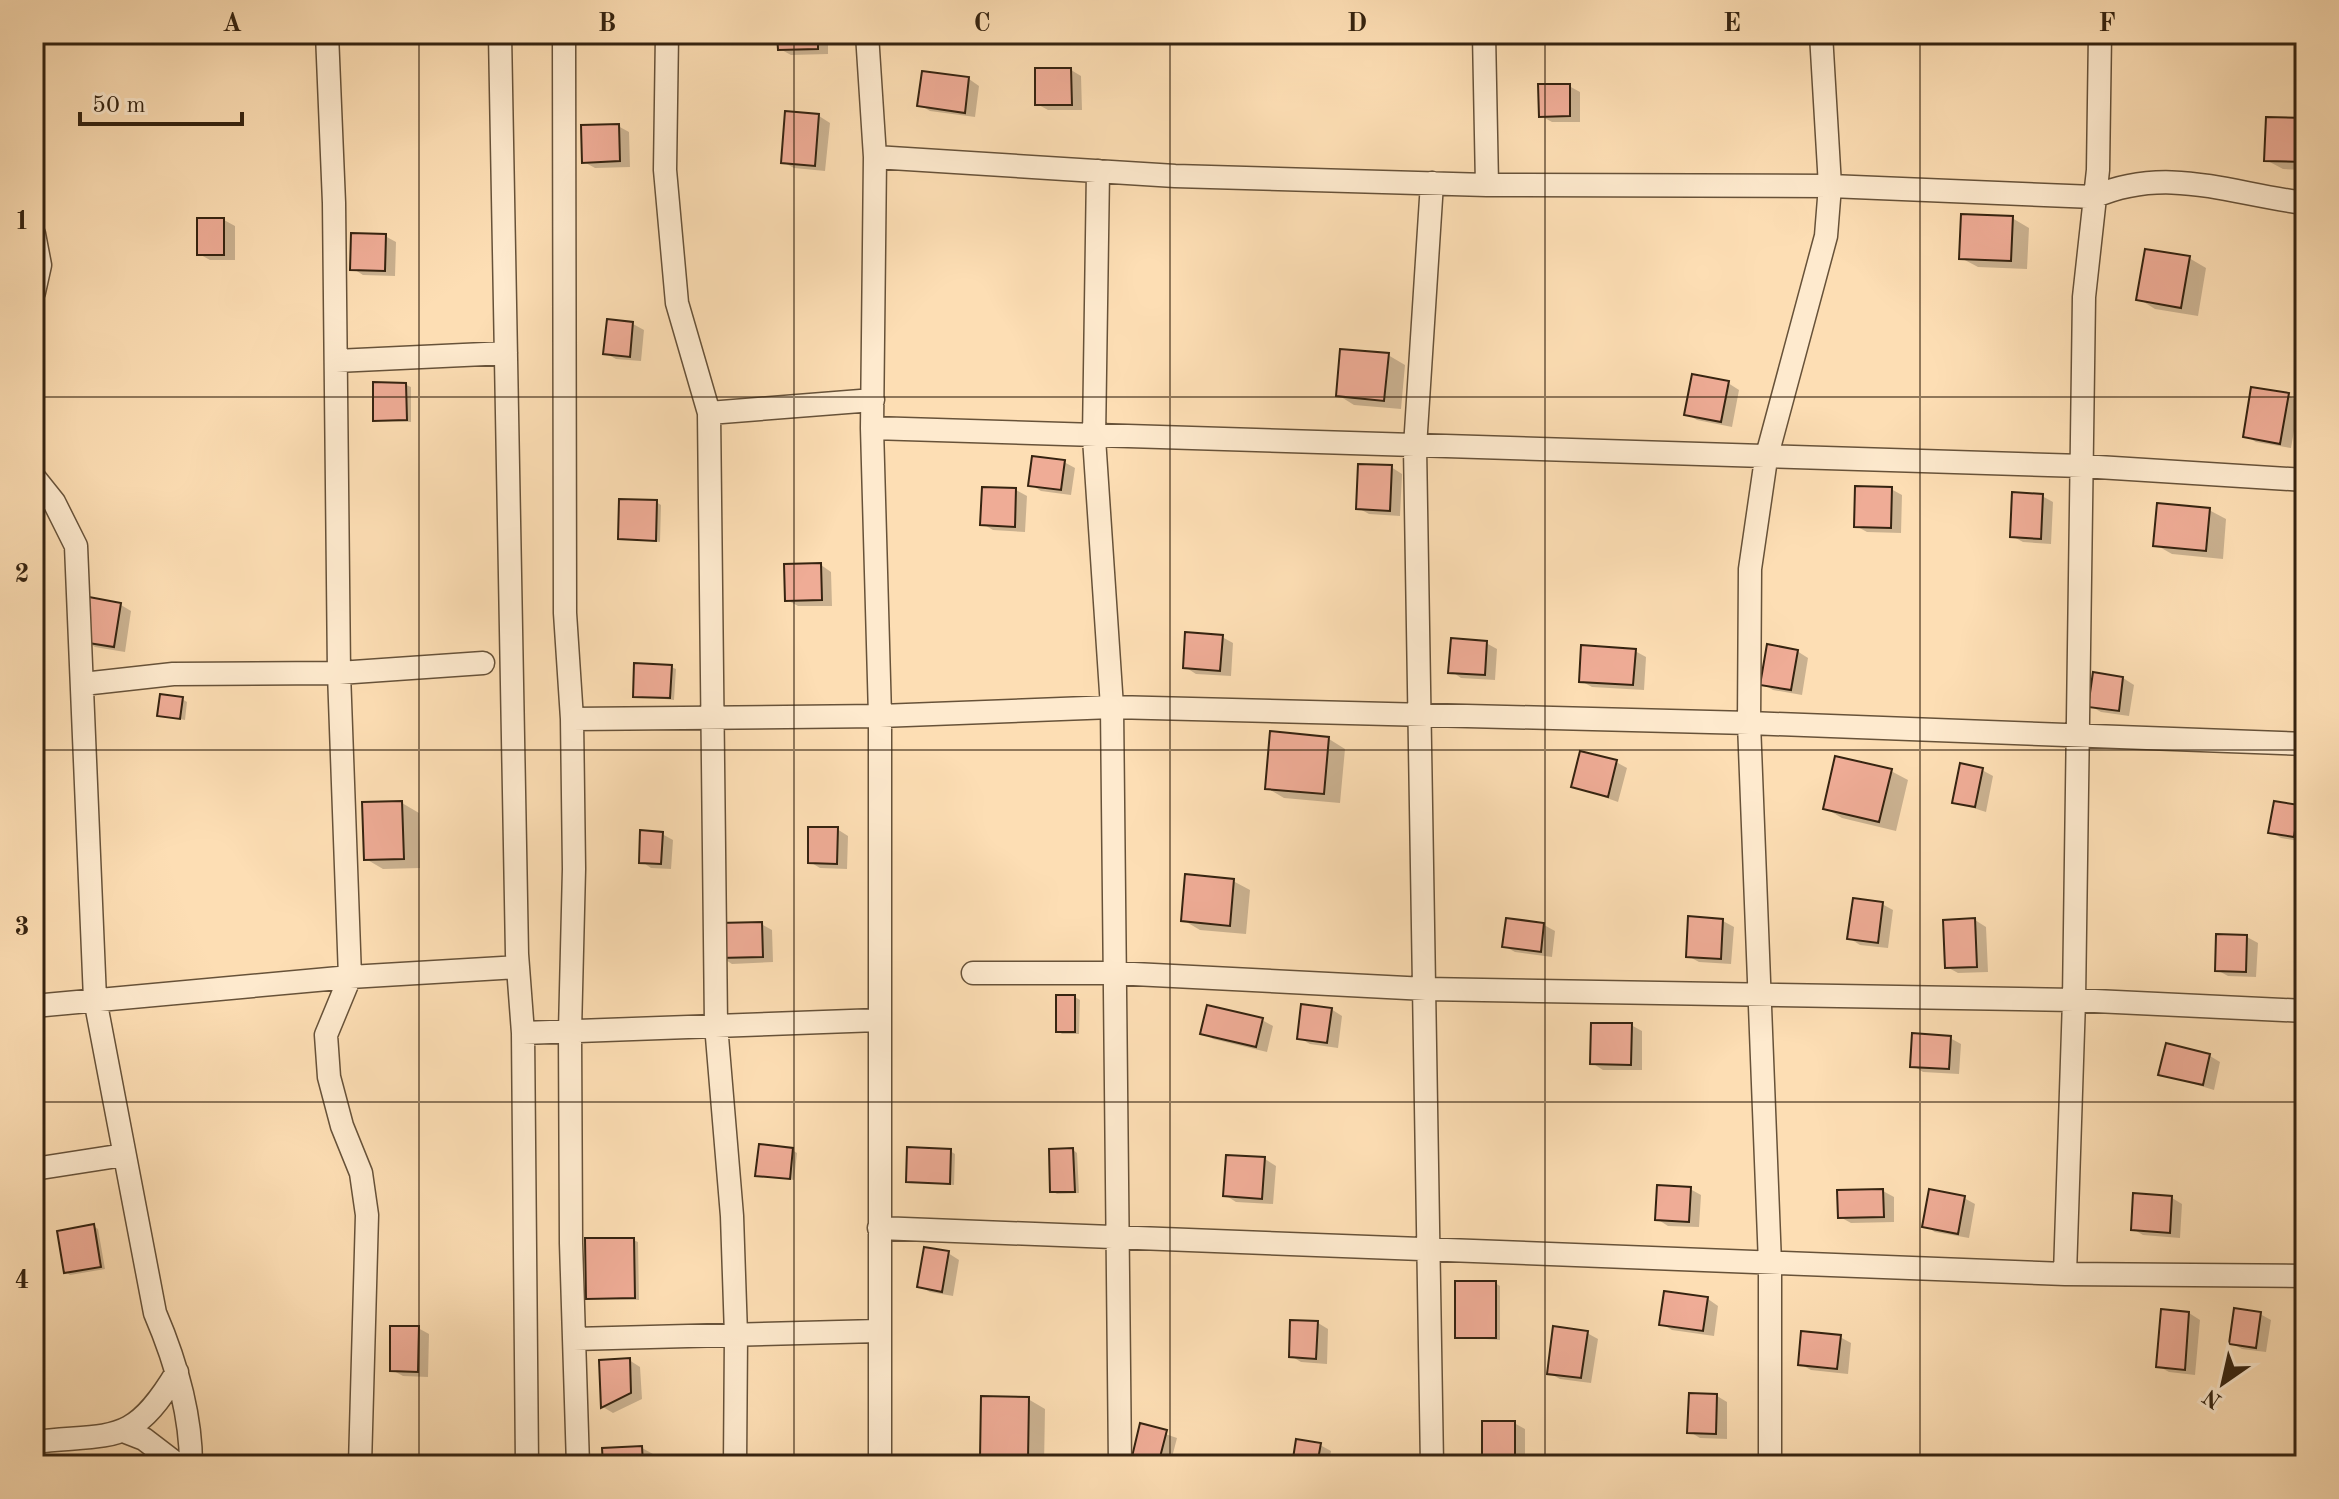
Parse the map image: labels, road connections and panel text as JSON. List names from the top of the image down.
{
  "scale_bar": "50 m",
  "north": "bottom left",
  "grid": {
    "columns": [
      "A",
      "B",
      "C",
      "D",
      "E",
      "F"
    ],
    "rows": [
      "1",
      "2",
      "3",
      "4"
    ]
  }
}
